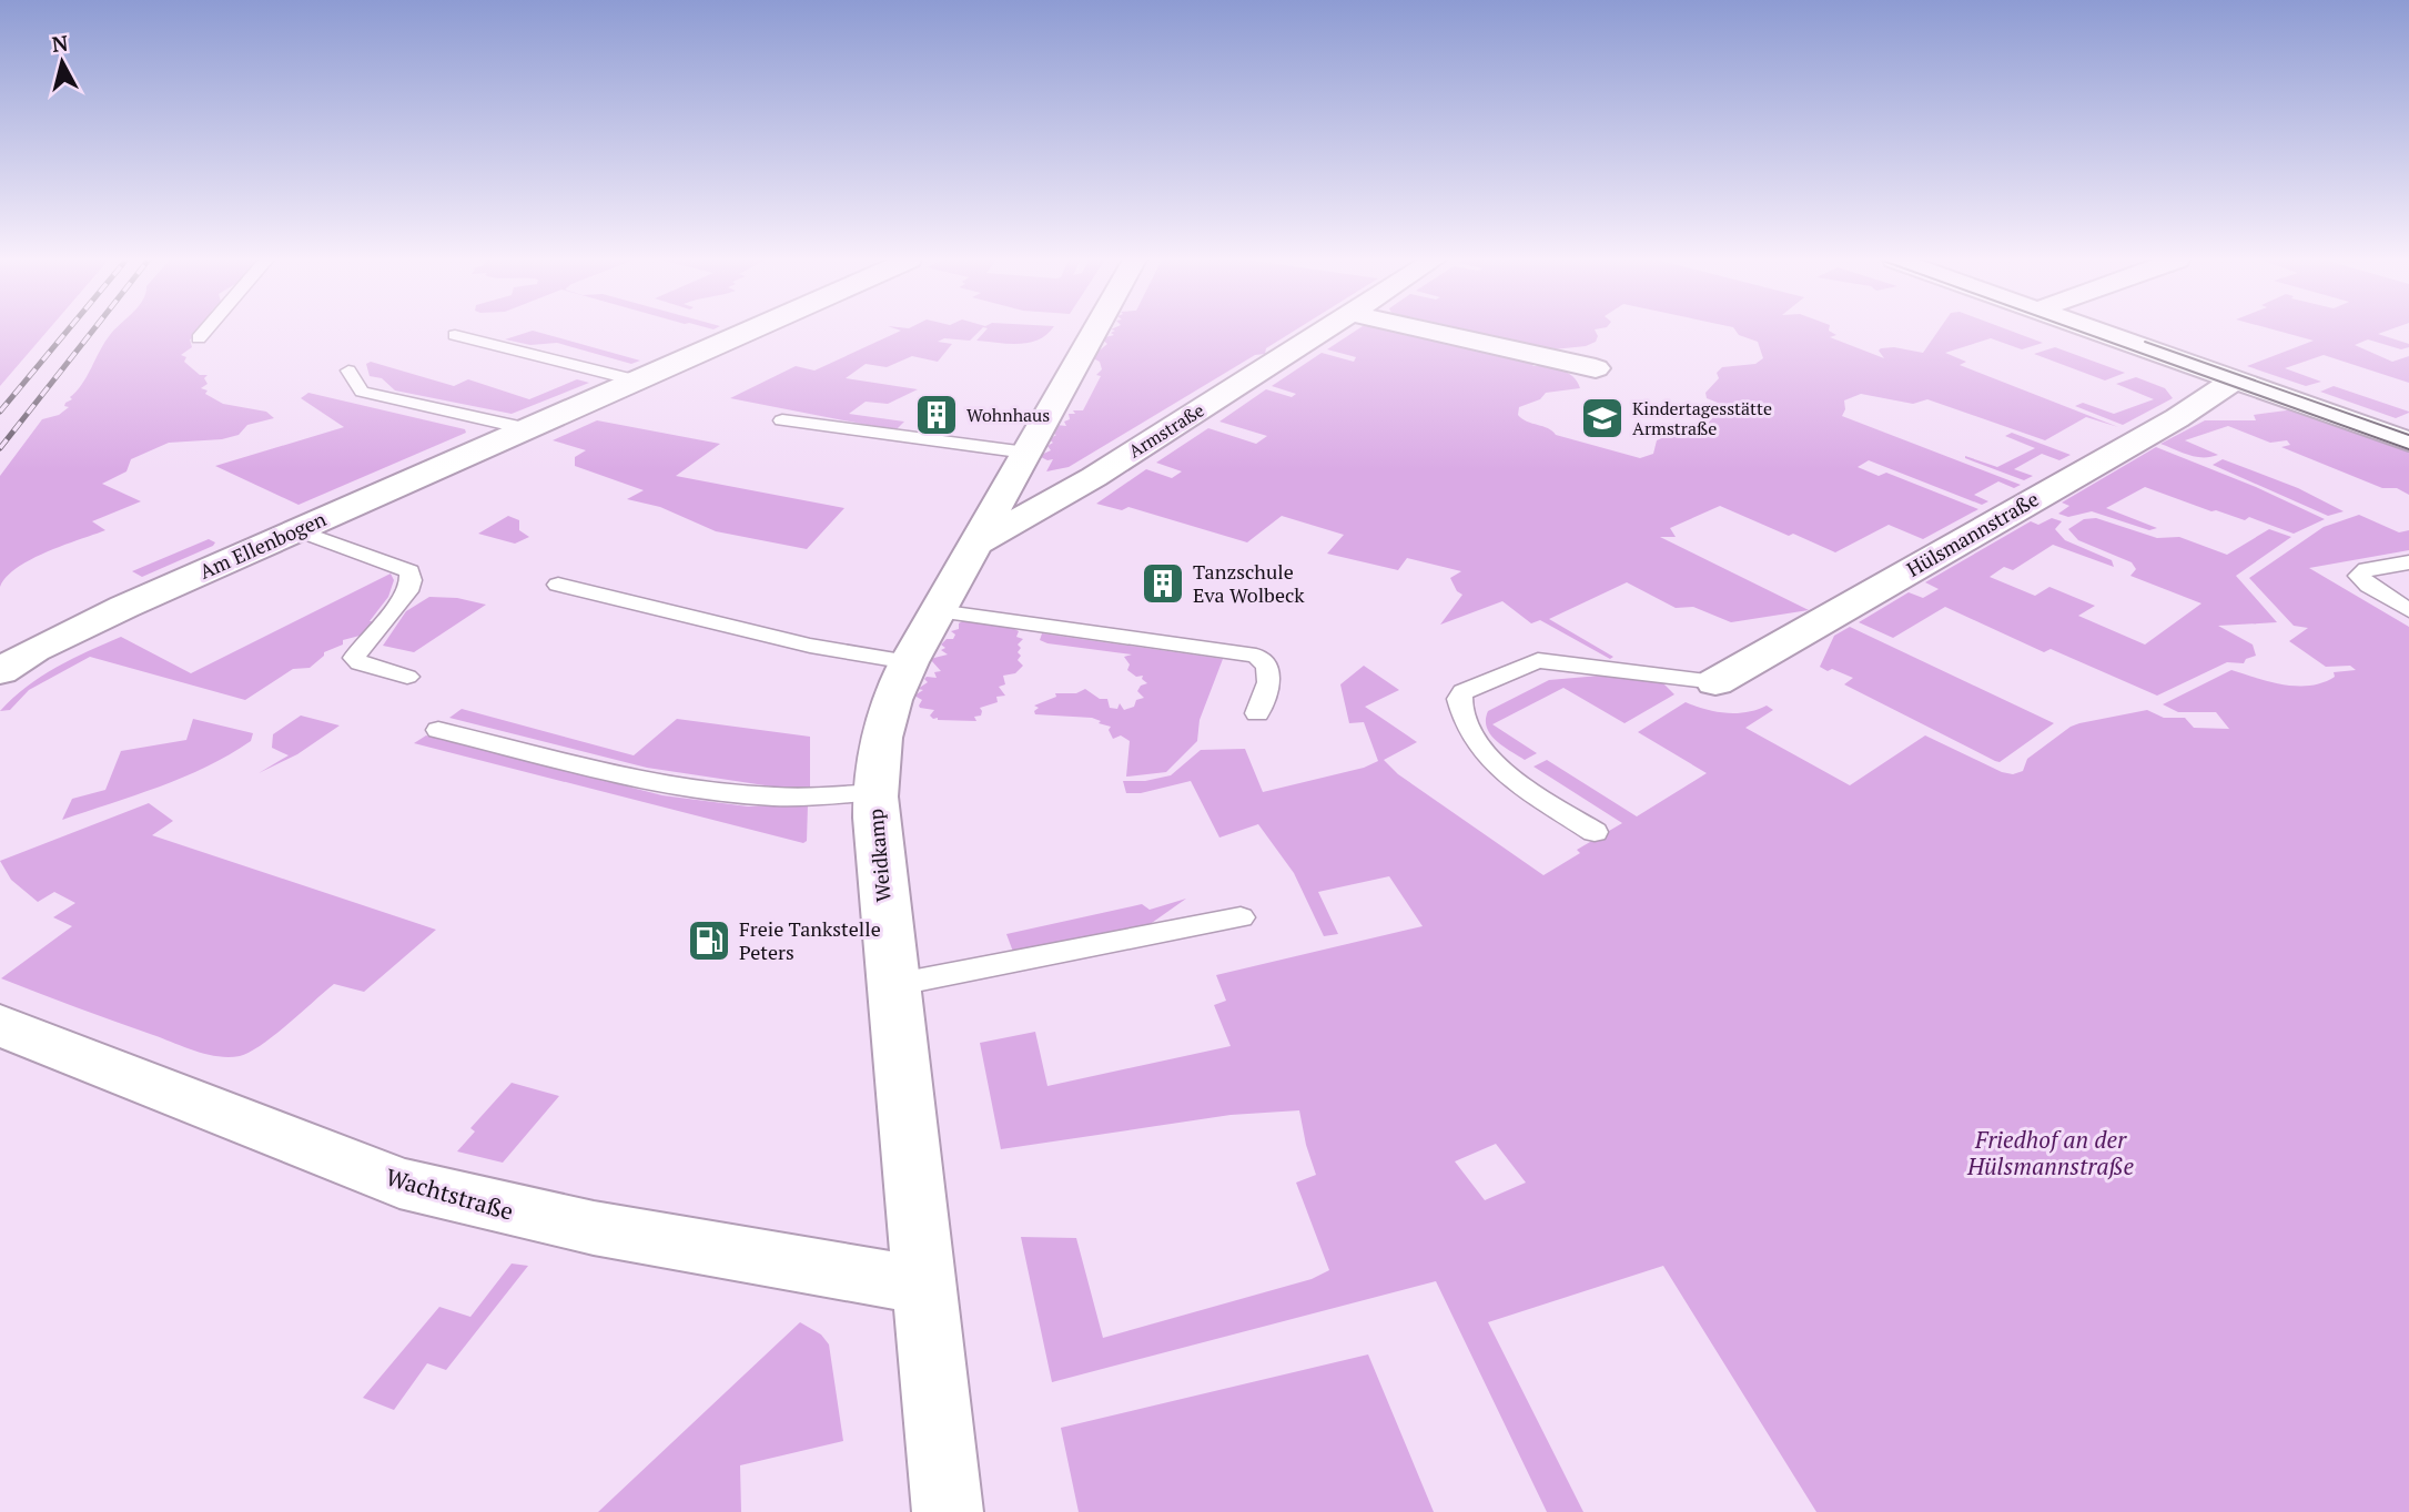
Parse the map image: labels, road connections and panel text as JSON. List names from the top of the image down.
{
  "streets": {
    "street": [
      "Armstraße",
      "Hülsmannstraße",
      "Am Ellenbogen",
      "Weidkamp",
      "Wachtstraße"
    ]
  },
  "crossings": [
    ["Armstraße", "Weidkamp"],
    ["Weidkamp", "Wachtstraße"]
  ],
  "parks": ["Friedhof an der Hülsmannstraße"],
  "places": {
    "building": ["Wohnhaus", "Tanzschule Eva Wolbeck"],
    "school or university": ["Kindertagesstätte Armstraße"],
    "fuel station": ["Freie Tankstelle Peters"]
  },
  "north": "top"
}
